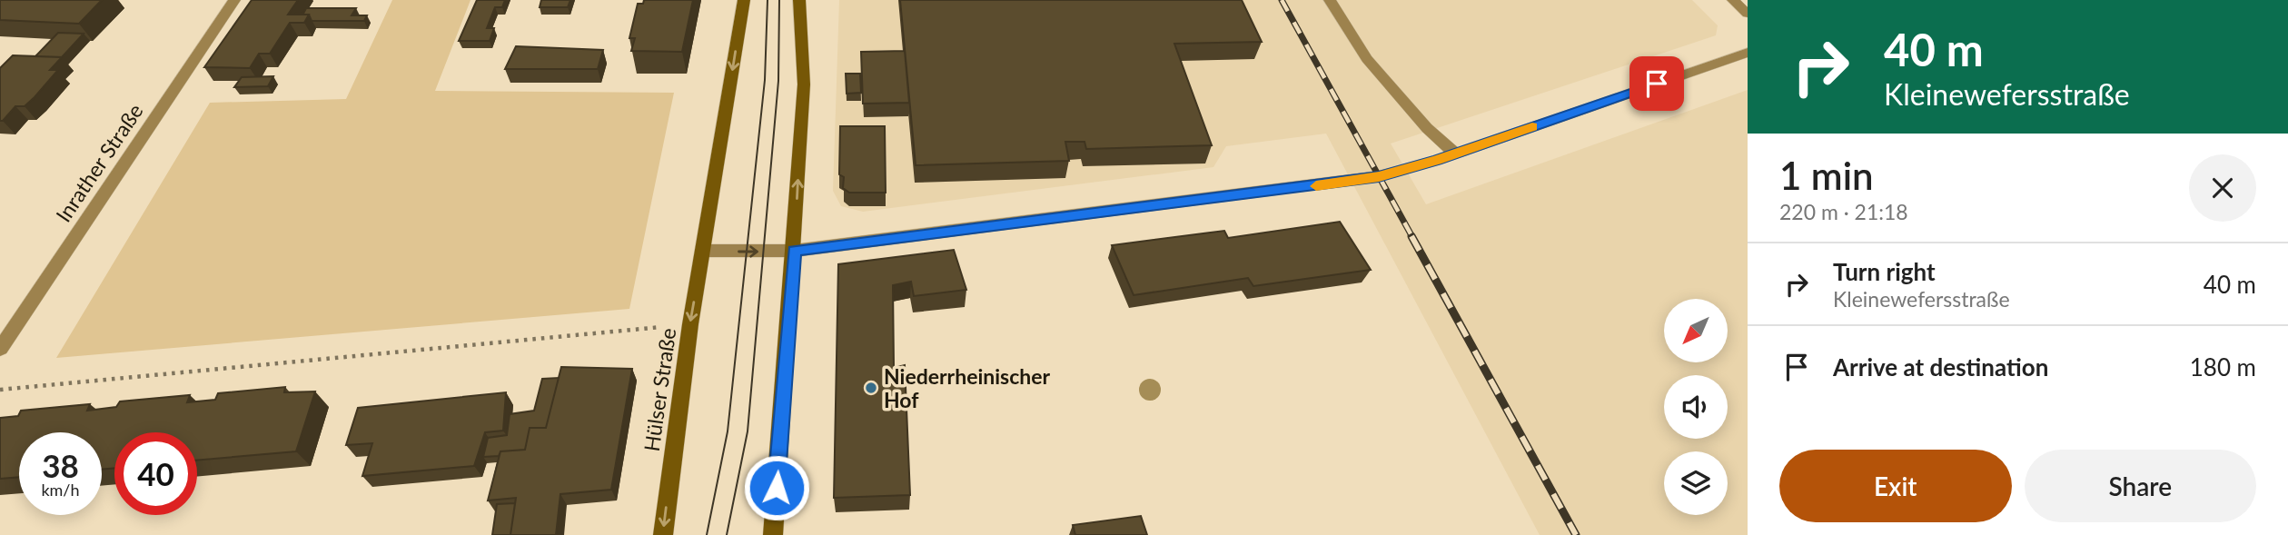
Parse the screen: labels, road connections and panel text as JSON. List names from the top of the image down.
{
  "streets": {
    "street": ["Inrather Straße", "Hülser Straße"]
  },
  "places": ["Niederrheinischer Hof"],
  "north": "bottom left",
  "page": {
    "turn": ["40 m", "Kleinewefersstraße"],
    "heading": ["1 min", "220 m · 21:18"],
    "list": [
      {
        "name": "Turn right",
        "note": "Kleinewefersstraße",
        "value": "40 m"
      },
      {
        "name": "Arrive at destination",
        "value": "180 m"
      }
    ],
    "speed": "38 km/h",
    "limit": "40",
    "buttons": ["Exit", "Share"]
  }
}
